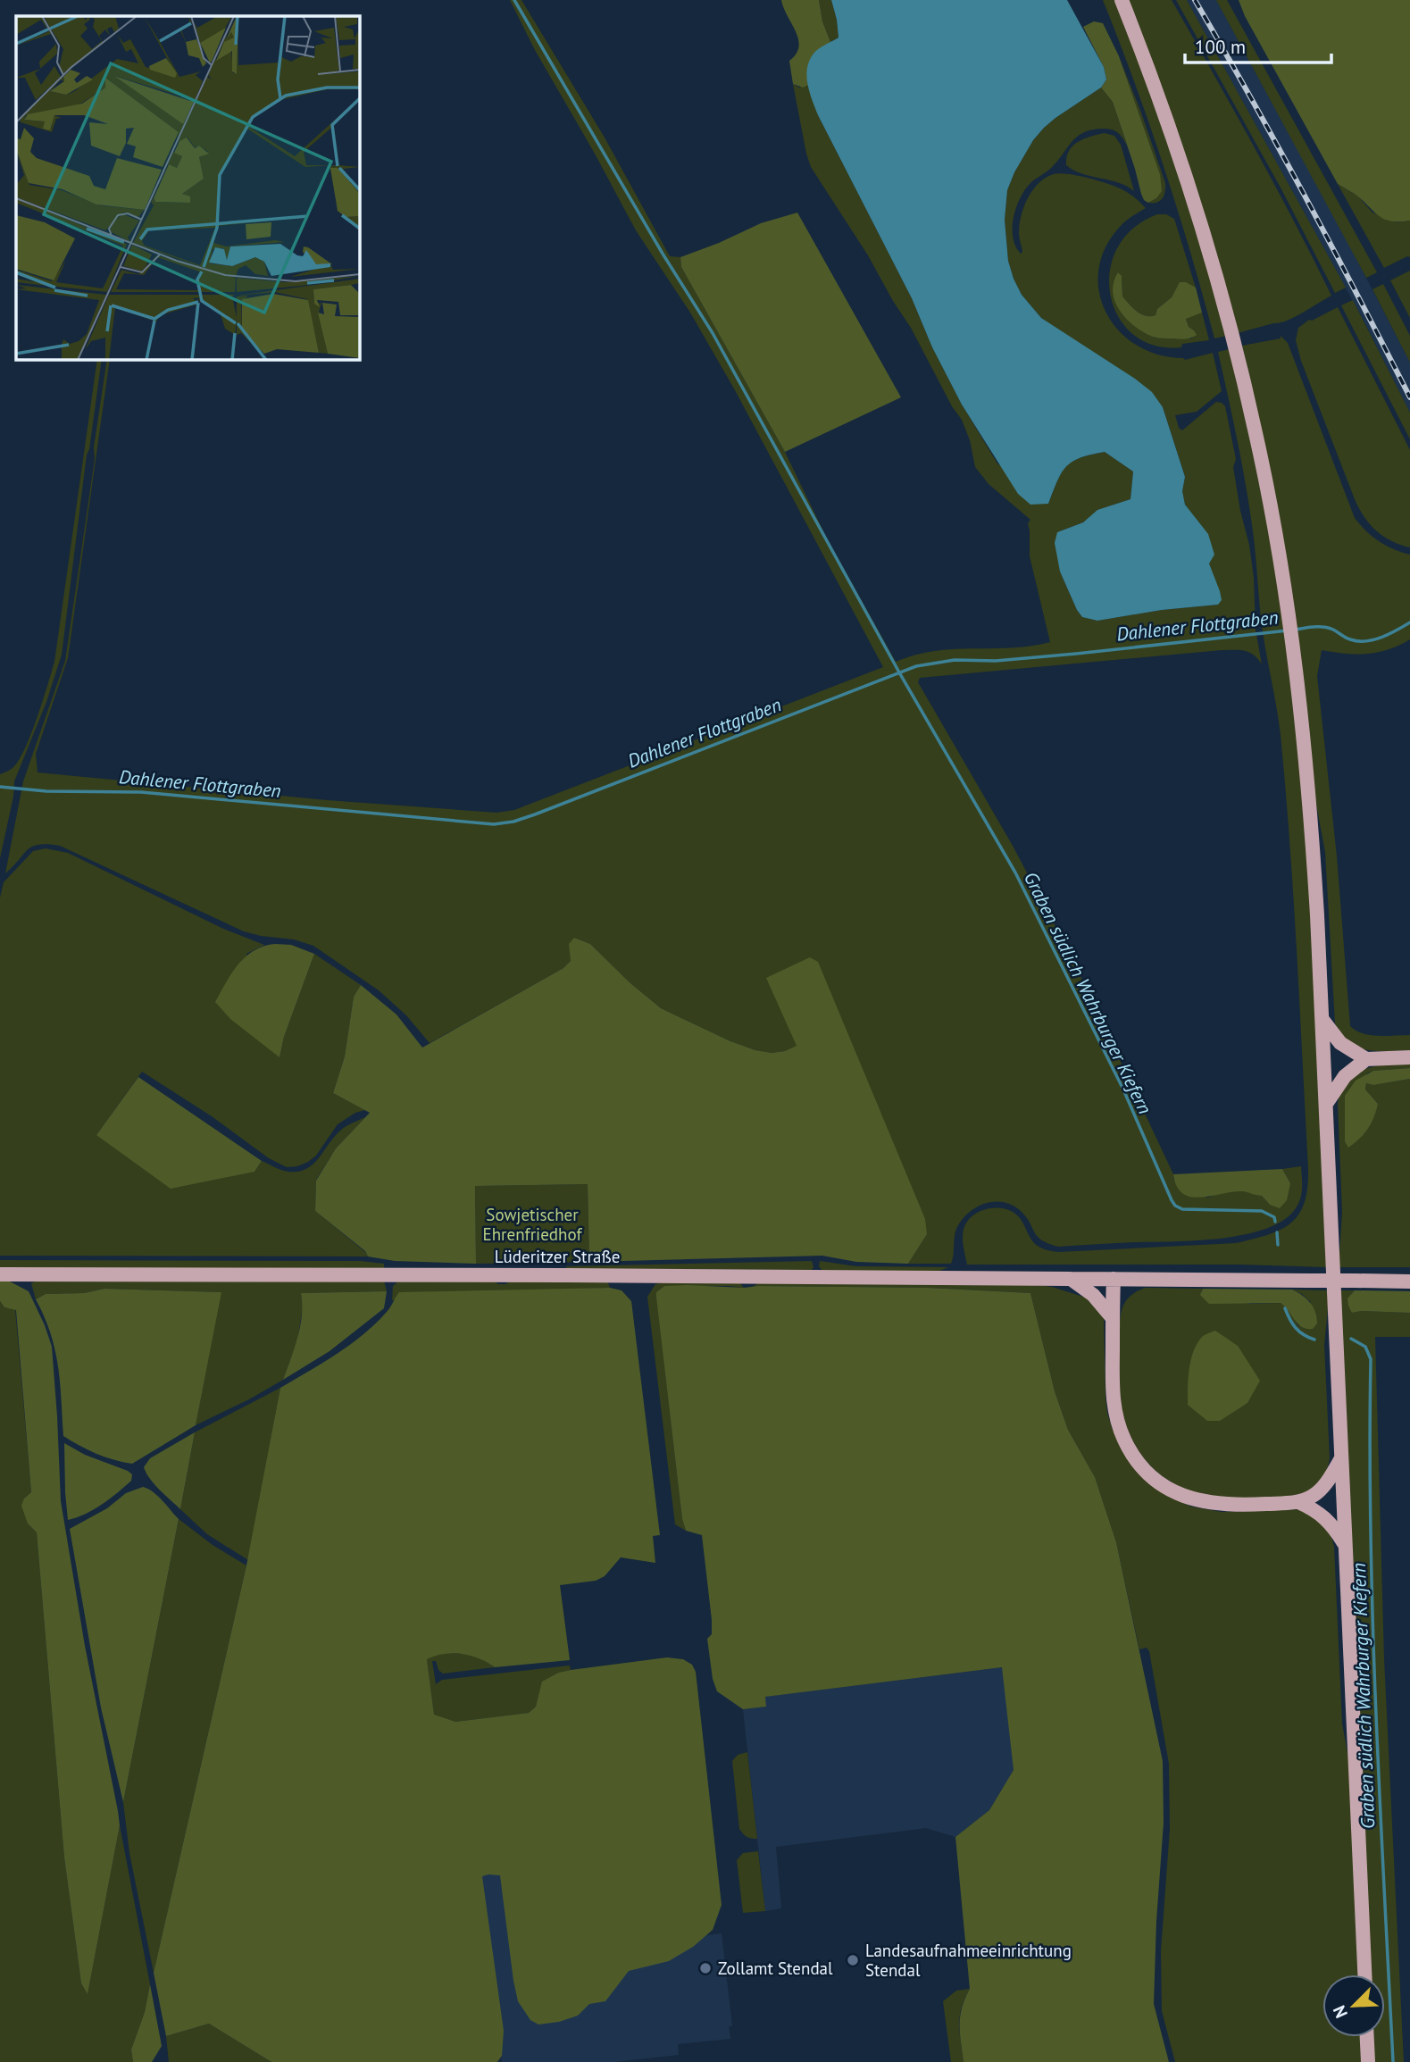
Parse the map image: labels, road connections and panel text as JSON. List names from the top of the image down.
{
  "streets": {
    "main road": ["Lüderitzer Straße"]
  },
  "water": ["Dahlener Flottgraben", "Graben südlich Wahrburger Kiefern"],
  "parks": ["Sowjetischer Ehrenfriedhof"],
  "places": ["Landesaufnahmeeinrichtung Stendal", "Zollamt Stendal"],
  "scale_bar": "100 m",
  "north": "bottom left"
}
